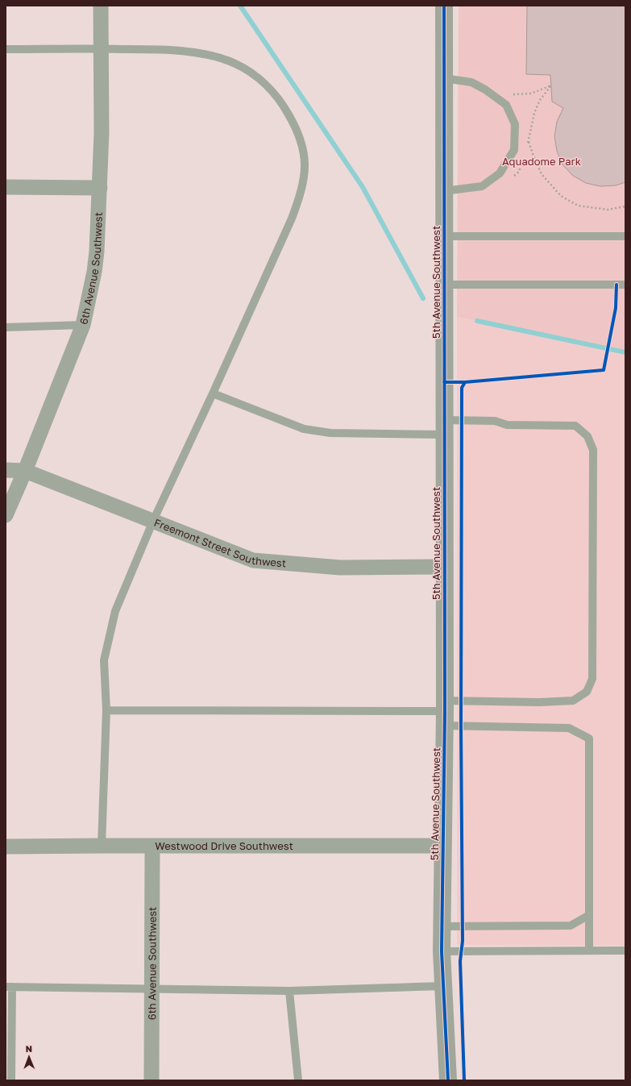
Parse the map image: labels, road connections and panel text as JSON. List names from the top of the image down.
{
  "streets": {
    "street": [
      "6th Avenue Southwest",
      "5th Avenue Southwest",
      "Freemont Street Southwest",
      "Westwood Drive Southwest"
    ]
  },
  "crossings": [
    ["6th Avenue Southwest", "Freemont Street Southwest"],
    ["6th Avenue Southwest", "Westwood Drive Southwest"],
    ["5th Avenue Southwest", "Freemont Street Southwest"],
    ["5th Avenue Southwest", "Westwood Drive Southwest"]
  ],
  "parks": ["Aquadome Park"],
  "north": "top"
}
